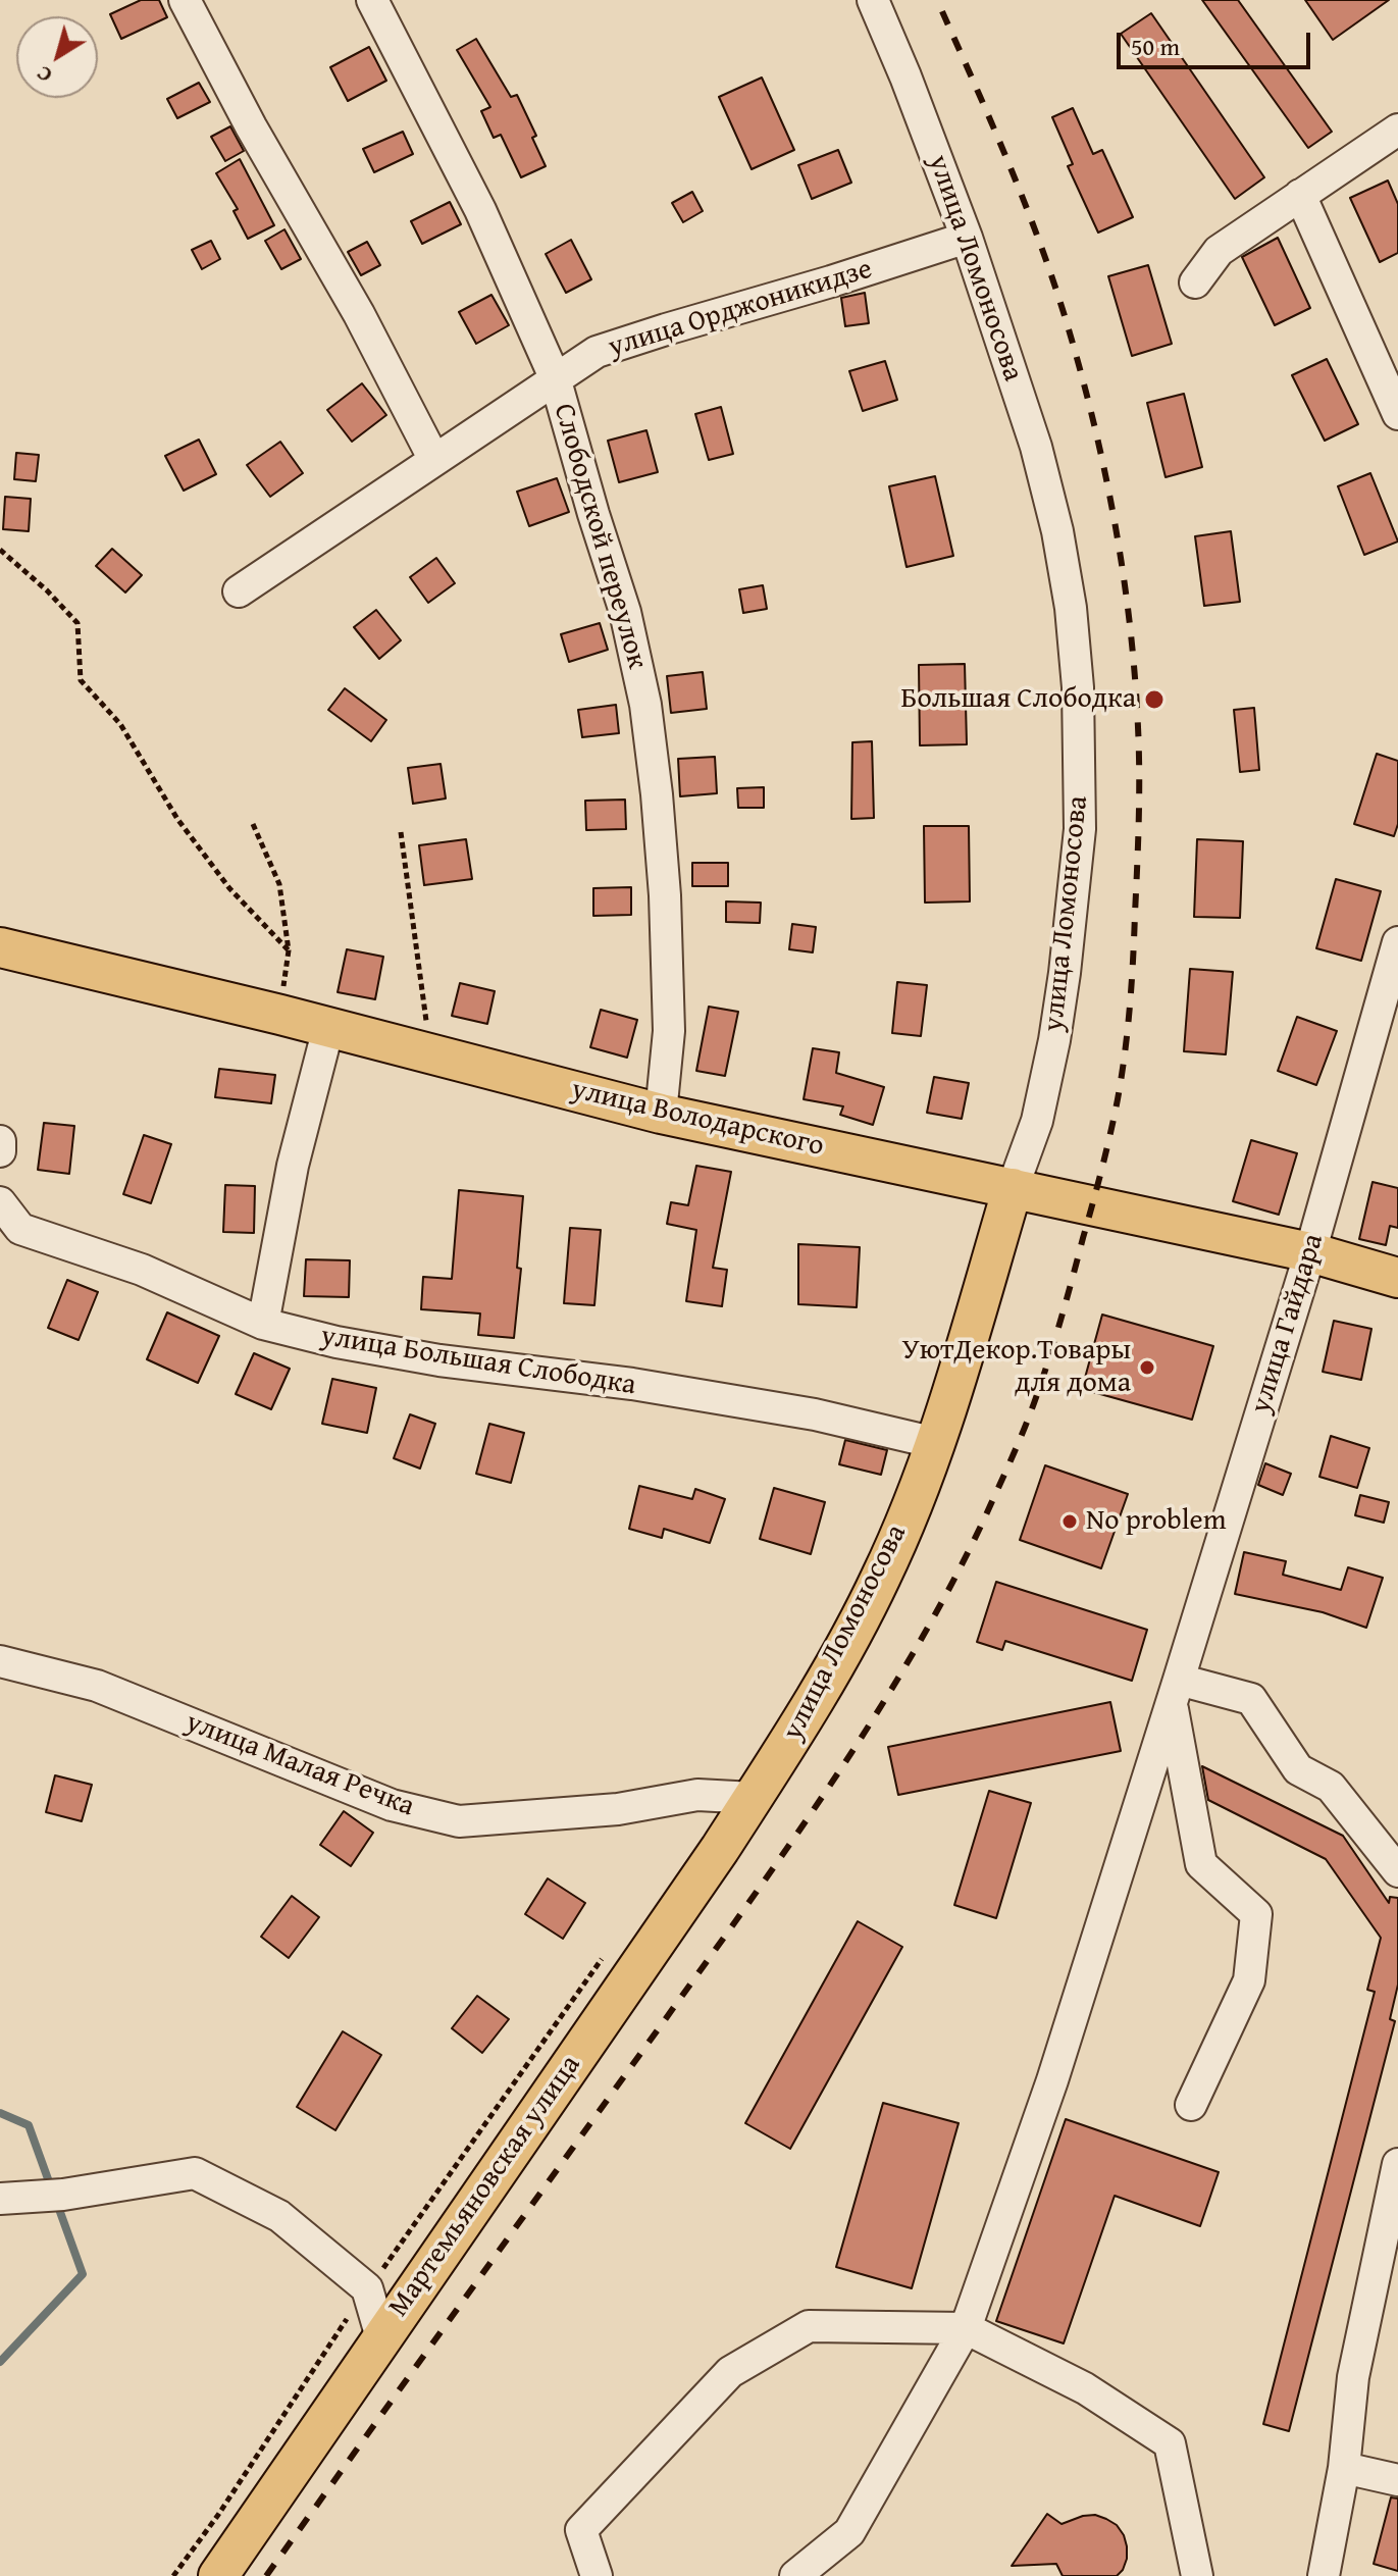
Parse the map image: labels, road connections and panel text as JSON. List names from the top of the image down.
{
  "streets": {
    "main road": ["улица Ломоносова", "улица Володарского", "Мартемьяновская улица"],
    "street": [
      "улица Орджоникидзе",
      "Слободской переулок",
      "улица Гайдара",
      "улица Большая Слободка",
      "улица Малая Речка"
    ]
  },
  "crossings": [
    ["улица Ломоносова", "улица Орджоникидзе"],
    ["улица Ломоносова", "улица Володарского"],
    ["улица Ломоносова", "улица Большая Слободка"],
    ["улица Ломоносова", "улица Малая Речка"],
    ["улица Ломоносова", "Мартемьяновская улица"],
    ["улица Орджоникидзе", "Слободской переулок"],
    ["Слободской переулок", "улица Володарского"],
    ["улица Володарского", "улица Гайдара"],
    ["улица Малая Речка", "Мартемьяновская улица"]
  ],
  "places": ["Большая Слободка", "УютДекор.Товары для дома", "No problem"],
  "scale_bar": "50 m",
  "north": "bottom left"
}
